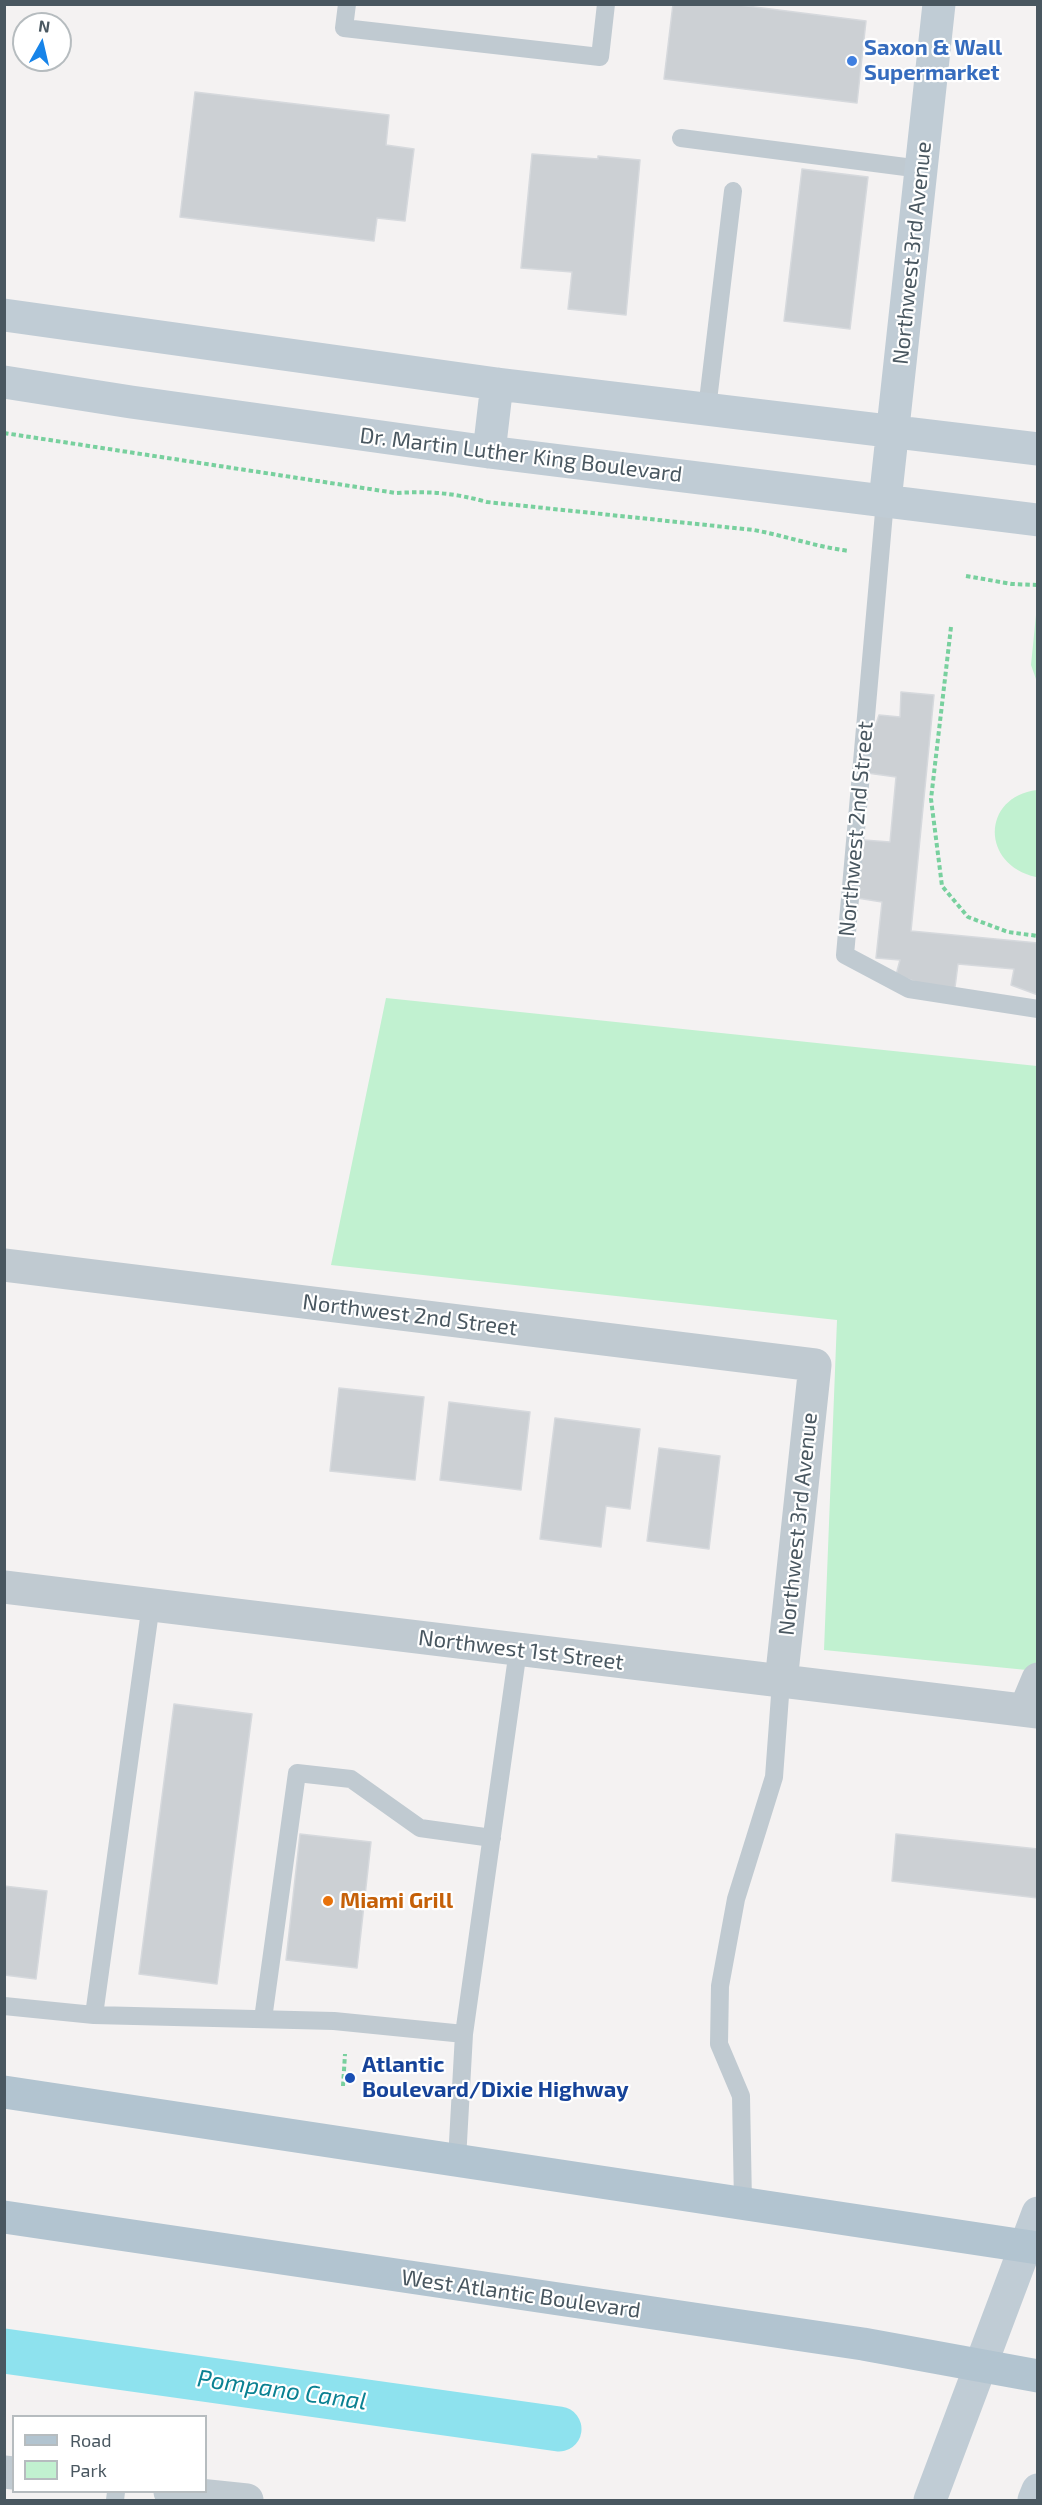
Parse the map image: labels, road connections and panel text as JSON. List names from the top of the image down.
{
  "streets": {
    "main road": ["Northwest 3rd Avenue", "Dr. Martin Luther King Boulevard", "West Atlantic Boulevard"],
    "street": ["Northwest 2nd Street", "Northwest 1st Street"]
  },
  "crossings": [
    ["Northwest 3rd Avenue", "Dr. Martin Luther King Boulevard"],
    ["Northwest 3rd Avenue", "Northwest 2nd Street"],
    ["Northwest 3rd Avenue", "Northwest 1st Street"],
    ["Dr. Martin Luther King Boulevard", "Northwest 2nd Street"]
  ],
  "water": ["Pompano Canal"],
  "places": ["Saxon & Wall Supermarket", "Miami Grill", "Atlantic Boulevard/Dixie Highway"],
  "legend": ["Road", "Park"],
  "north": "top"
}
